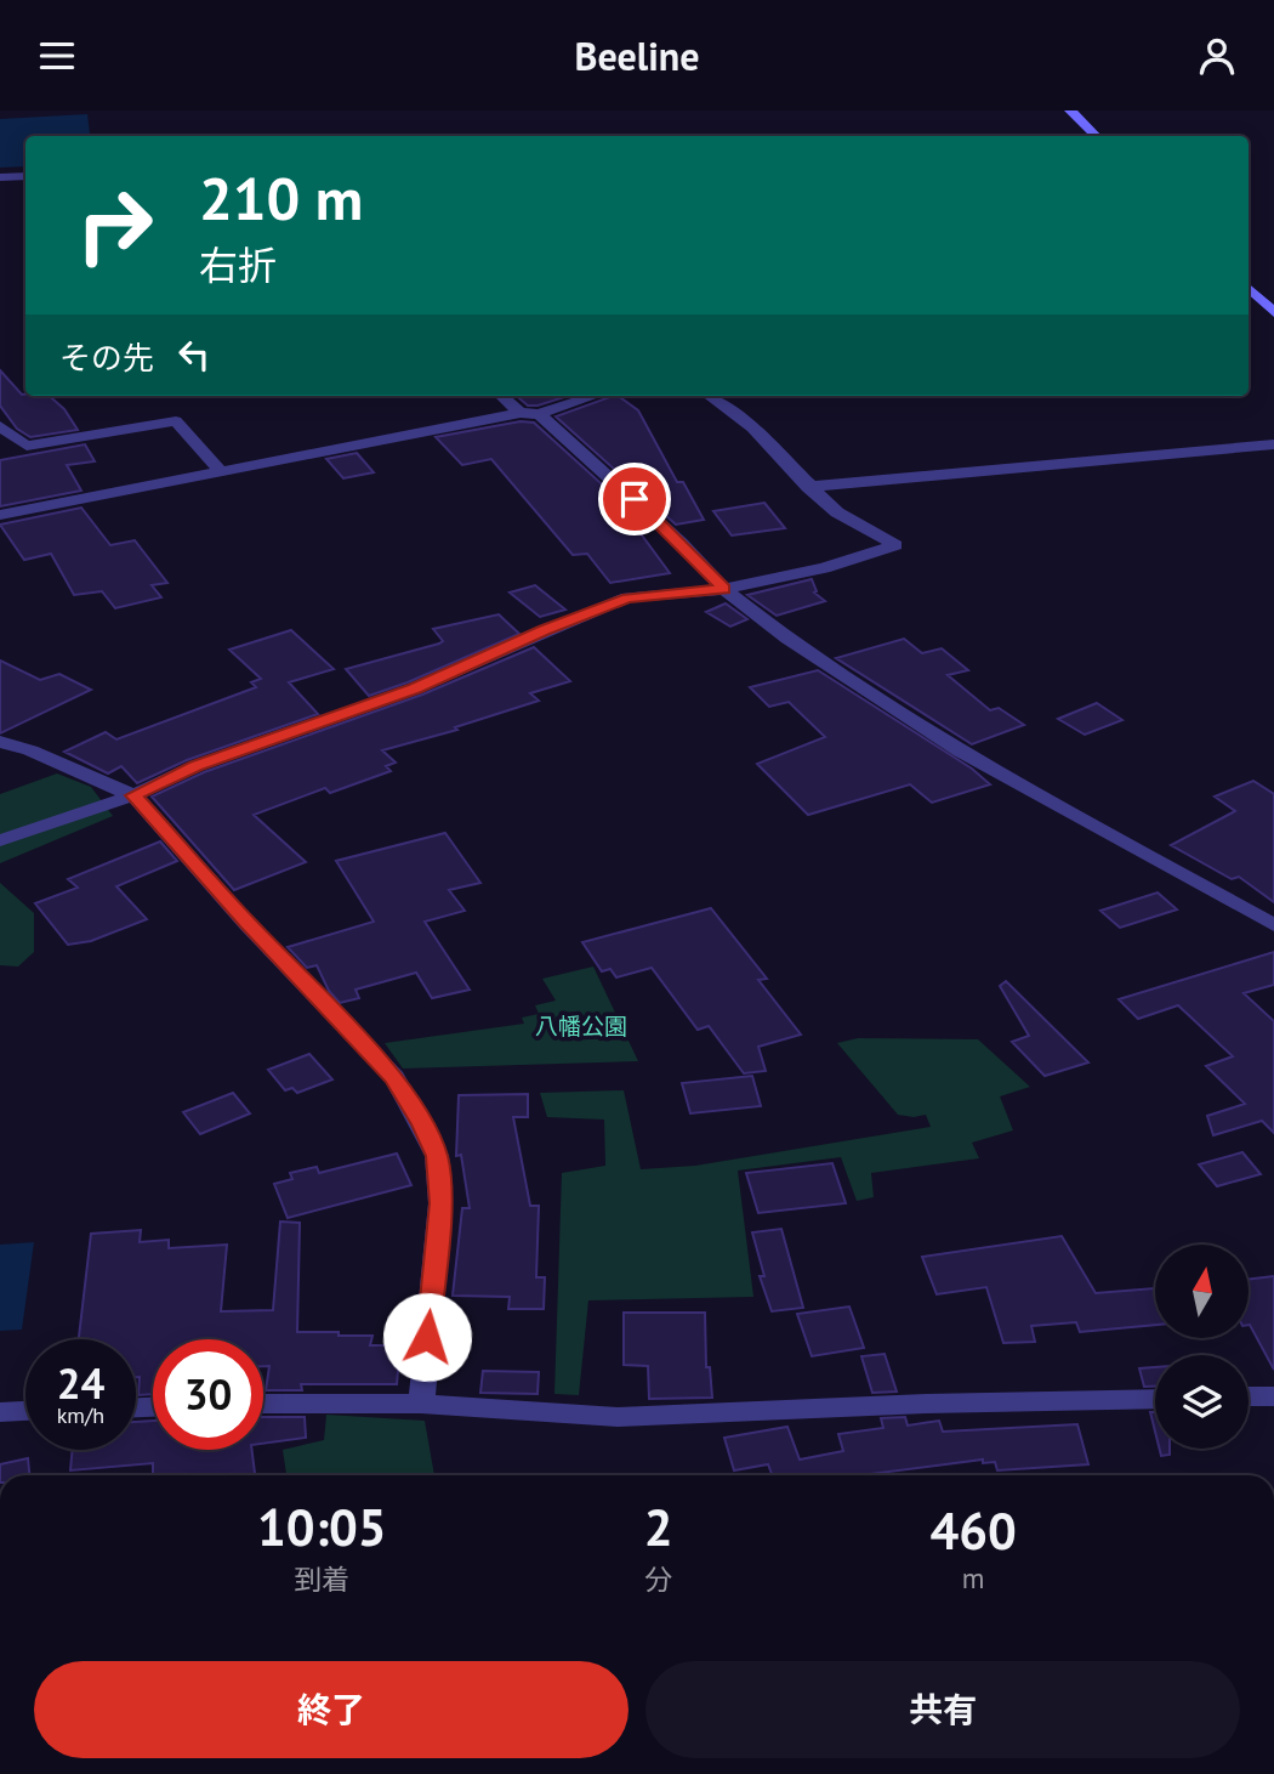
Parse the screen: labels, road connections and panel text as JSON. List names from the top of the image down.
{
  "parks": ["八幡公園"],
  "north": "top",
  "page": {
    "header": "Beeline",
    "turn": ["210 m", "右折"],
    "then": "その先",
    "speed": "24 km/h",
    "limit": "30",
    "eta": [
      "10:05",
      "到着",
      "2",
      "分",
      "460",
      "m"
    ],
    "buttons": ["終了", "共有"]
  }
}
